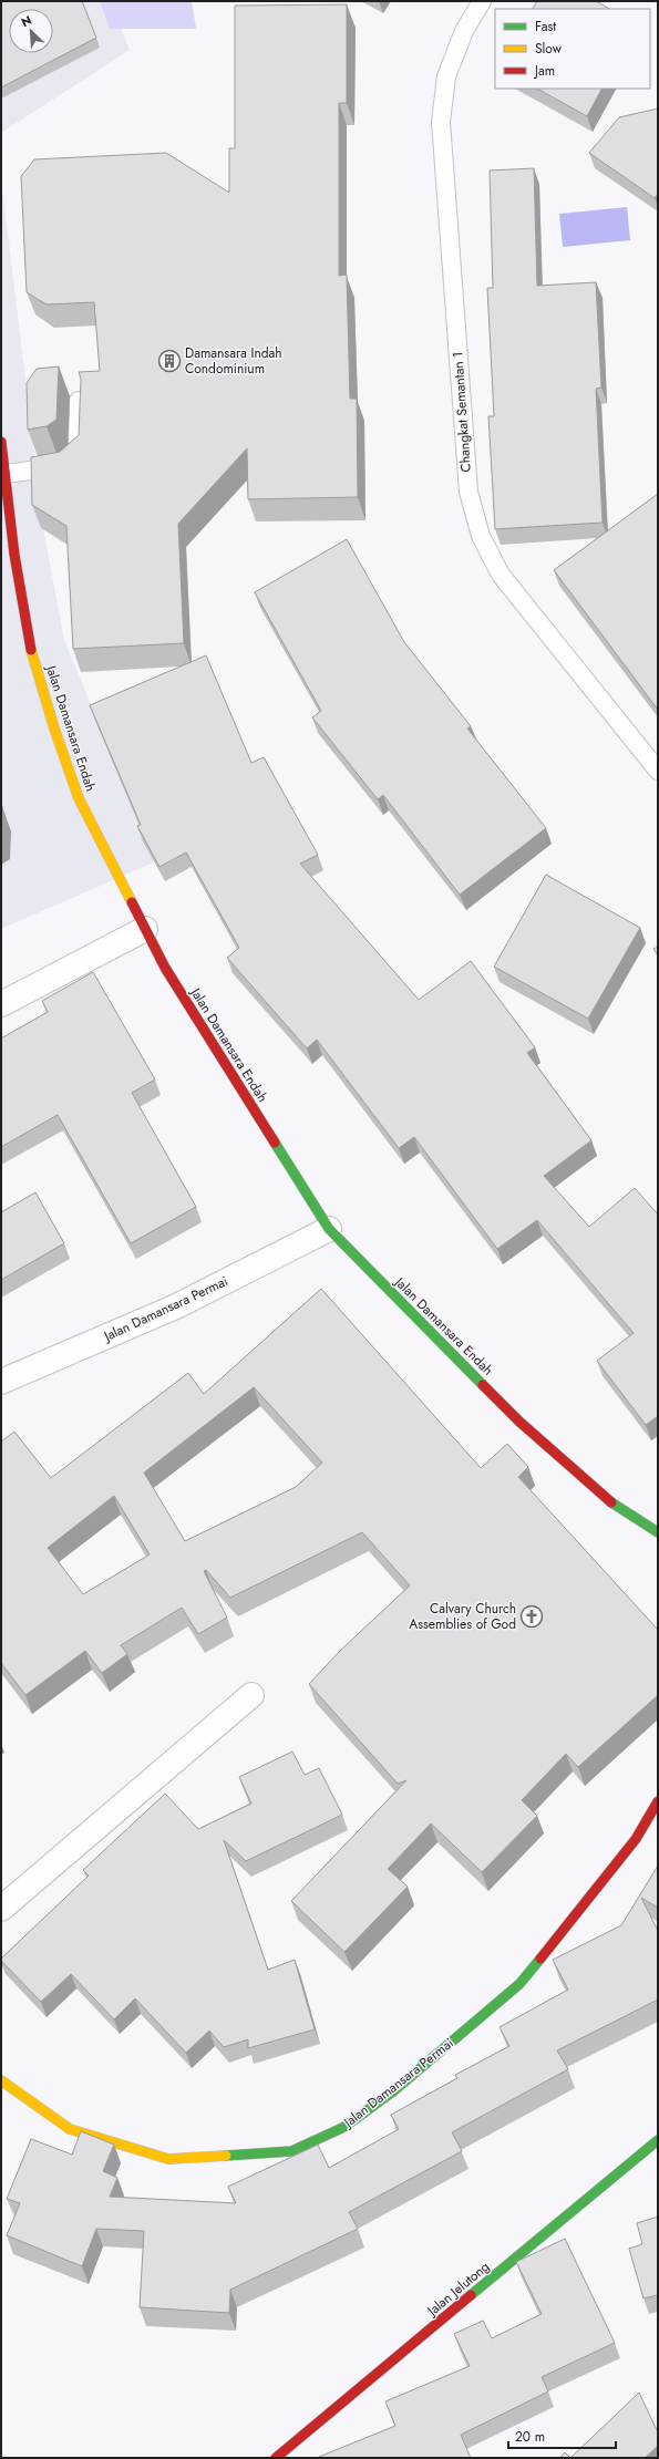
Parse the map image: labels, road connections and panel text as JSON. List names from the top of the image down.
{
  "streets": {
    "street": ["Jalan Damansara Endah", "Jalan Damansara Permai", "Jalan Jelutong"],
    "lane": ["Changkat Semantan 1"]
  },
  "crossings": [
    ["Jalan Damansara Endah", "Jalan Damansara Permai"]
  ],
  "places": {
    "building": ["Damansara Indah Condominium"],
    "church": ["Calvary Church Assemblies of God"]
  },
  "legend": ["Fast", "Slow", "Jam"],
  "scale_bar": "20 m",
  "north": "top left"
}
